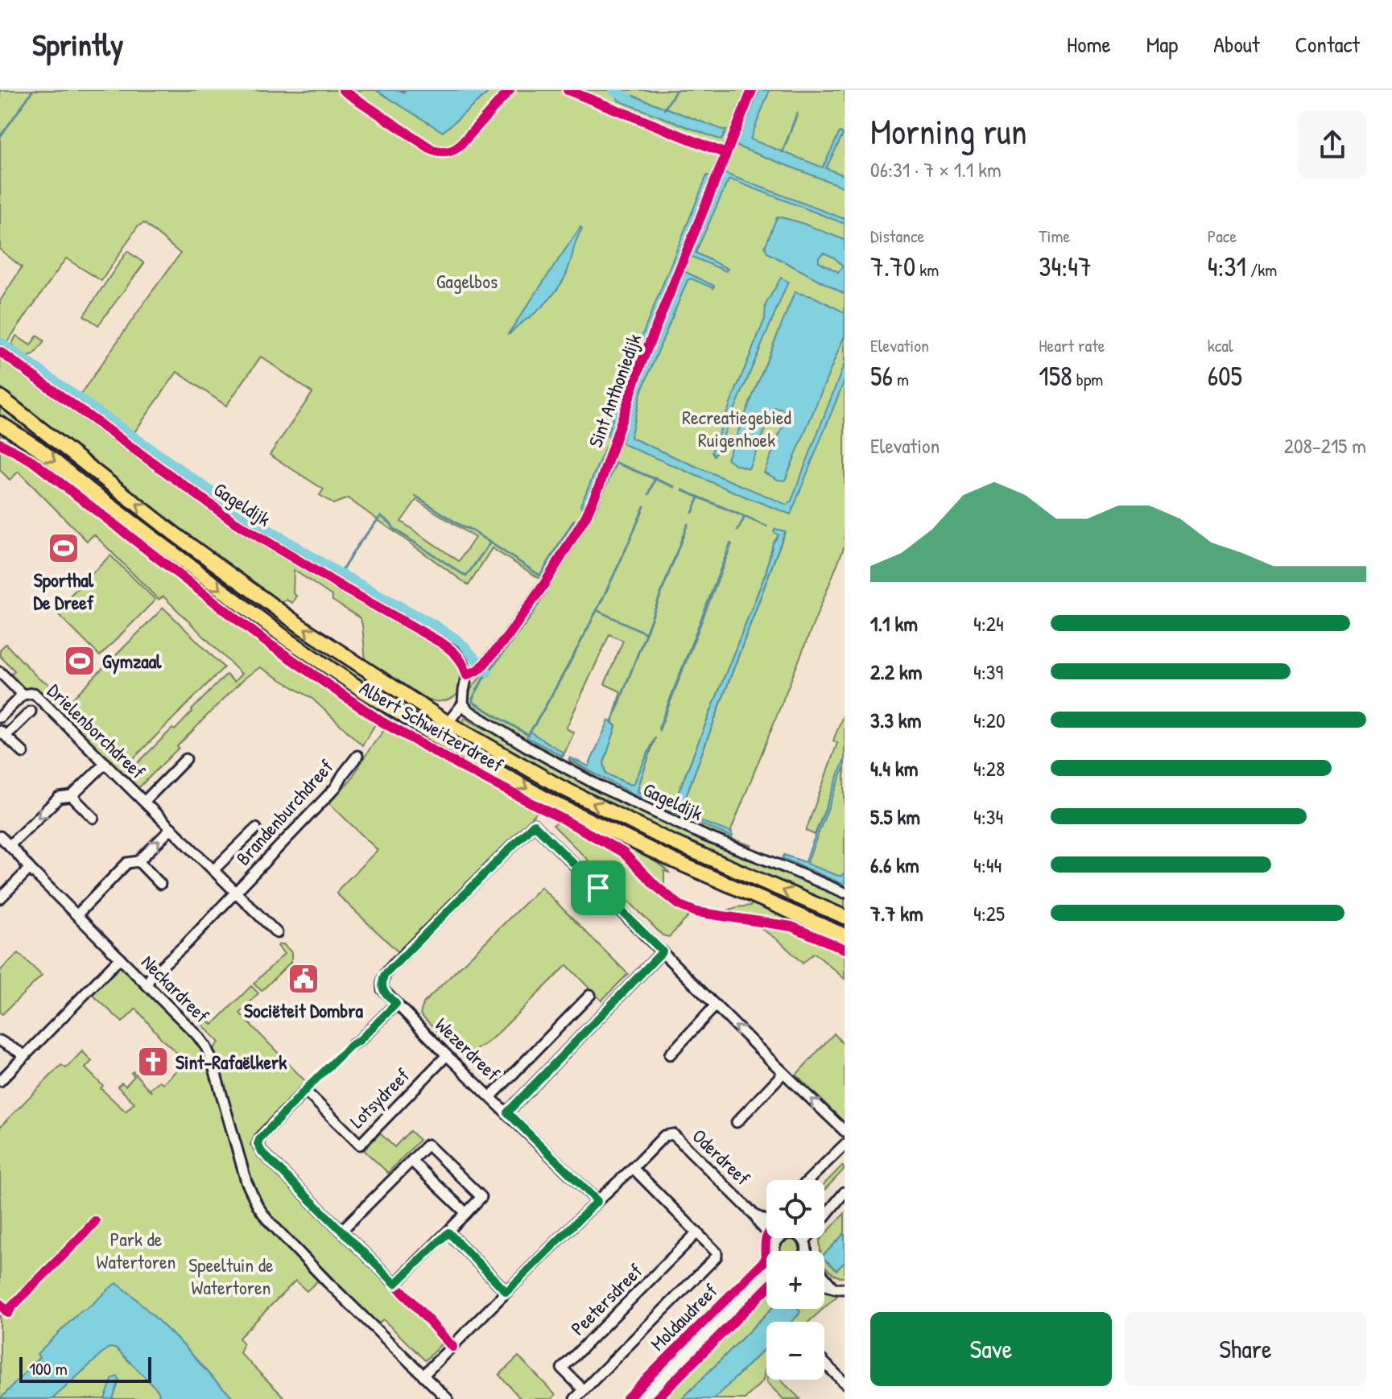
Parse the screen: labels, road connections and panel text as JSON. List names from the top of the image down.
{
  "streets": {
    "highway": ["Albert Schweitzerdreef"],
    "street": [
      "Sint Anthoniedijk",
      "Gageldijk",
      "Drielenborchdreef",
      "Brandenburchdreef",
      "Neckardreef",
      "Wezerdreef",
      "Lotsydreef",
      "Oderdreef",
      "Peetersdreef",
      "Moldaudreef"
    ]
  },
  "crossings": [
    ["Sint Anthoniedijk", "Gageldijk"],
    ["Drielenborchdreef", "Brandenburchdreef"],
    ["Brandenburchdreef", "Neckardreef"],
    ["Wezerdreef", "Lotsydreef"]
  ],
  "parks": [
    "Gagelbos",
    "Recreatiegebied Ruigenhoek",
    "Park de Watertoren",
    "Speeltuin de Watertoren"
  ],
  "places": {
    "sports": ["Sporthal De Dreef", "Gymzaal"],
    "public building": ["Sociëteit Dombra"],
    "church": ["Sint-Rafaëlkerk"]
  },
  "scale_bar": "100 m",
  "page": {
    "header": "Sprintly",
    "nav": [
      "Home",
      "Map",
      "About",
      "Contact"
    ],
    "heading": ["Morning run", "06:31 · 7 × 1.1 km"],
    "stats": [
      ["Distance", "7.70 km"],
      ["Time", "34:47"],
      ["Pace", "4:31 /km"],
      ["Elevation", "56 m"],
      ["Heart rate", "158 bpm"],
      ["kcal", "605"]
    ],
    "chart": ["Elevation", "208–215 m"],
    "list": [
      {
        "name": "1.1 km",
        "note": "4:24"
      },
      {
        "name": "2.2 km",
        "note": "4:39"
      },
      {
        "name": "3.3 km",
        "note": "4:20"
      },
      {
        "name": "4.4 km",
        "note": "4:28"
      },
      {
        "name": "5.5 km",
        "note": "4:34"
      },
      {
        "name": "6.6 km",
        "note": "4:44"
      },
      {
        "name": "7.7 km",
        "note": "4:25"
      }
    ],
    "map_buttons": ["+", "−"],
    "buttons": ["Save", "Share"],
    "scale": "100 m"
  }
}
